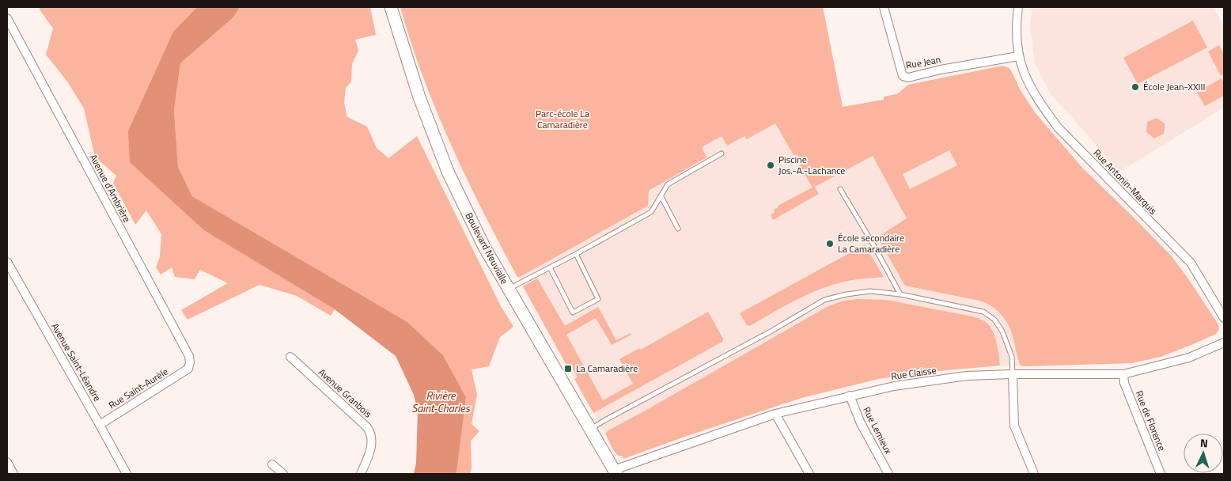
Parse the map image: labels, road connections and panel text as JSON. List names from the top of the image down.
{
  "streets": {
    "main road": ["Boulevard Neuvialle"],
    "street": [
      "Rue Jean",
      "Rue Antonin-Marquis",
      "Avenue d'Ambrière",
      "Avenue Saint-Léandre",
      "Rue Claisse",
      "Rue Saint-Aurèle",
      "Avenue Granbois",
      "Rue de Florence",
      "Rue Lemieux"
    ]
  },
  "crossings": [
    ["Rue Jean", "Rue Antonin-Marquis"],
    ["Avenue d'Ambrière", "Rue Saint-Aurèle"],
    ["Boulevard Neuvialle", "Rue Claisse"],
    ["Avenue Saint-Léandre", "Rue Saint-Aurèle"],
    ["Rue Claisse", "Rue de Florence"],
    ["Rue Claisse", "Rue Lemieux"]
  ],
  "water": ["Rivière Saint-Charles"],
  "parks": ["Parc-école La Camaradière"],
  "places": {
    "other": ["École Jean-XXIII", "Piscine Jos.-A.-Lachance", "École secondaire La Camaradière"],
    "transit": ["La Camaradière"]
  },
  "north": "top"
}
